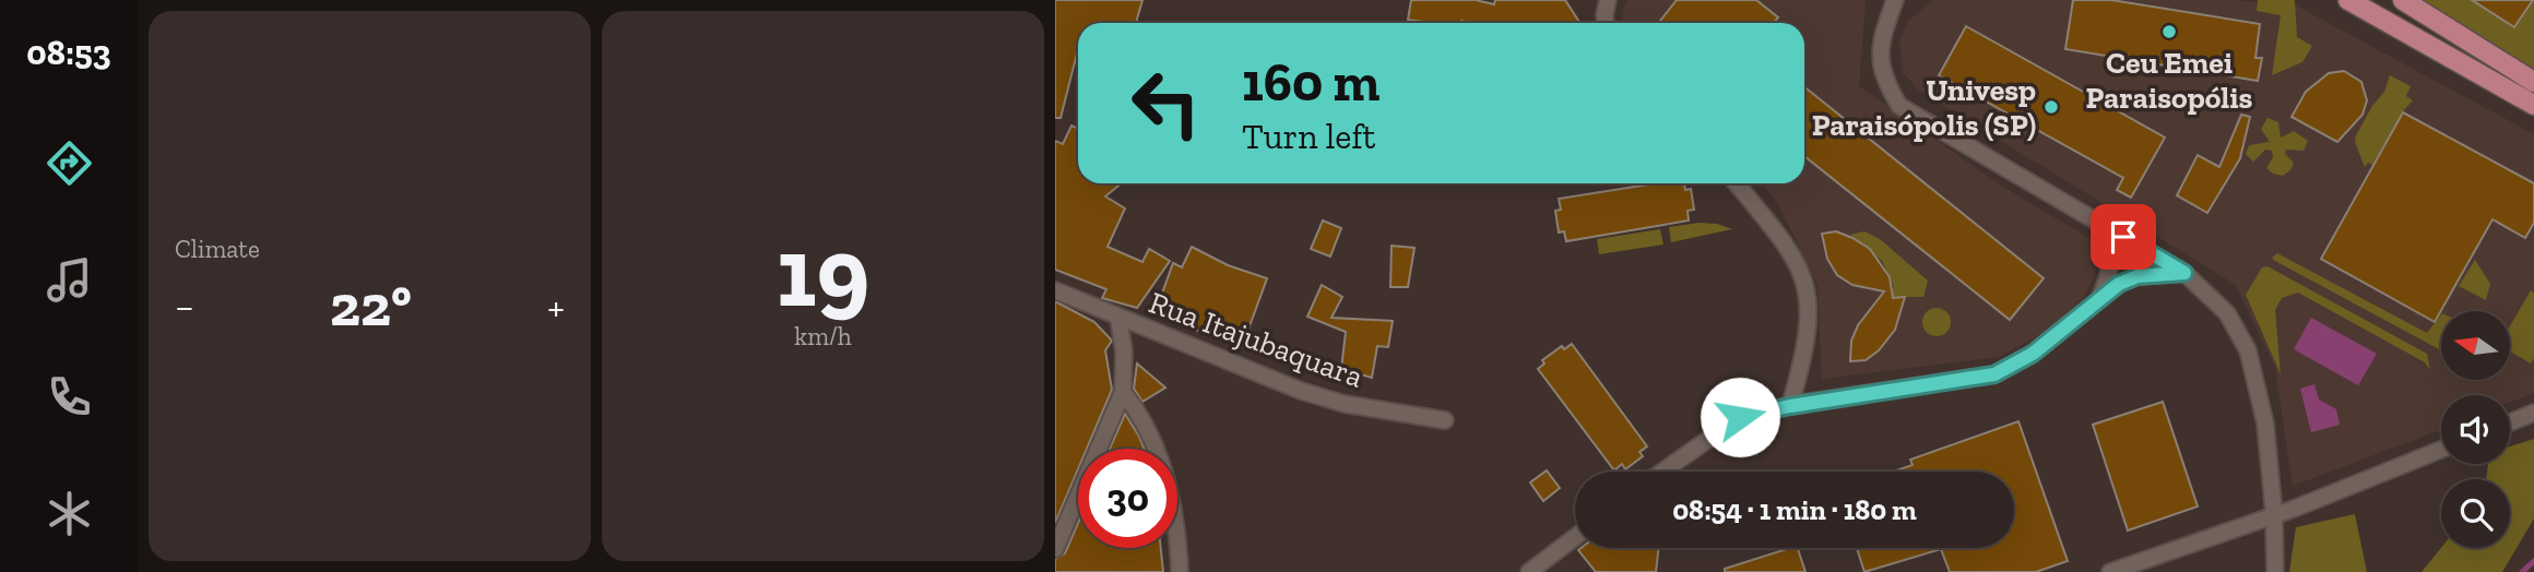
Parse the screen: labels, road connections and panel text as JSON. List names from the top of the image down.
{
  "streets": {
    "street": ["Rua Itajubaquara"]
  },
  "places": ["Ceu Emei Paraisopólis", "Univesp Paraisópolis (SP)"],
  "north": "left",
  "page": {
    "tabs": "08:53",
    "tile": [
      "Climate",
      ["19", "km/h"]
    ],
    "turn": ["160 m", "Turn left"],
    "heat": ["−", "22°", "+"],
    "limit": "30",
    "trip": "08:54 · 1 min · 180 m"
  }
}
